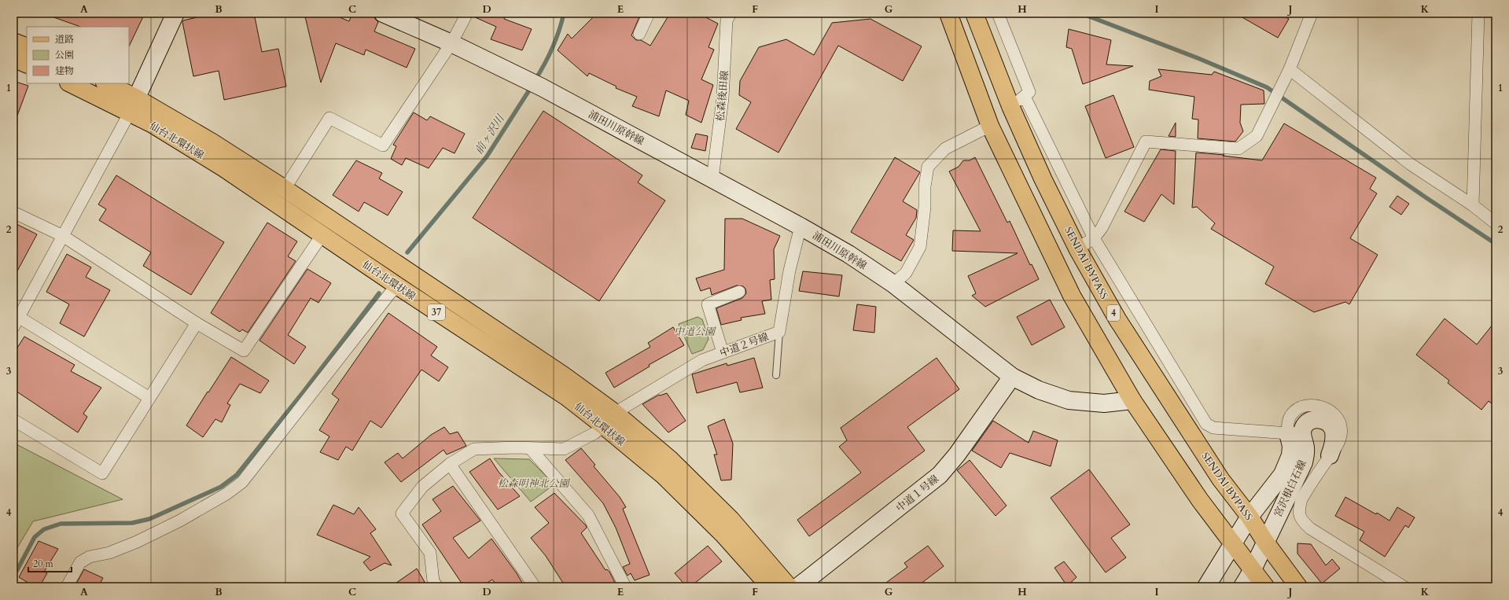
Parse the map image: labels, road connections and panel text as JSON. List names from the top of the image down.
{
  "streets": {
    "main road": [
      "仙台北環状線",
      "SENDAI BYPASS",
      "37",
      "4"
    ],
    "street": [
      "松森後田線",
      "浦田川原幹線",
      "中道２号線",
      "宮沢根白石線",
      "中道１号線"
    ]
  },
  "crossings": [
    ["松森後田線", "浦田川原幹線"],
    ["浦田川原幹線", "中道２号線"],
    ["浦田川原幹線", "中道１号線"],
    ["仙台北環状線", "中道２号線"],
    ["SENDAI BYPASS", "宮沢根白石線"]
  ],
  "water": ["前ヶ沢川"],
  "parks": ["中道公園", "松森明神北公園"],
  "legend": ["道路", "公園", "建物"],
  "scale_bar": "20 m",
  "grid": {
    "columns": [
      "A",
      "B",
      "C",
      "D",
      "E",
      "F",
      "G",
      "H",
      "I",
      "J",
      "K"
    ],
    "rows": [
      "1",
      "2",
      "3",
      "4"
    ]
  }
}
